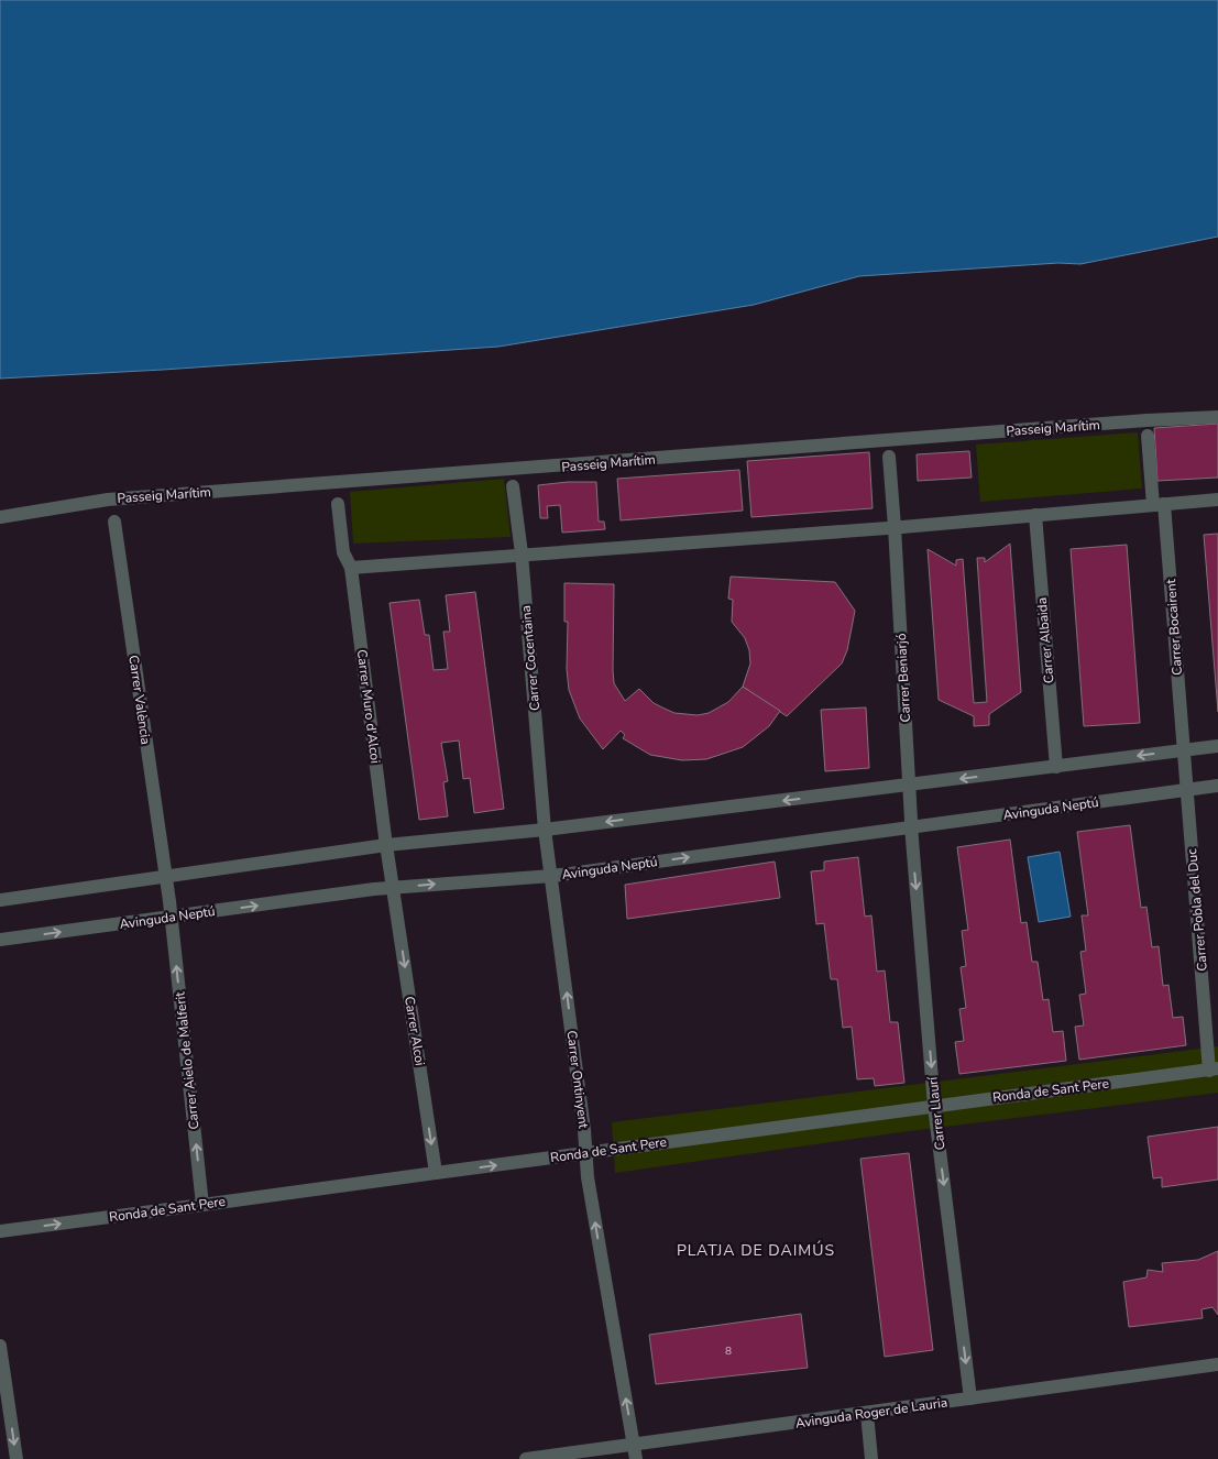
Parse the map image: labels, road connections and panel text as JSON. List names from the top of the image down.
{
  "streets": {
    "street": [
      "Passeig Marítim",
      "Carrer Bocairent",
      "Carrer Albaida",
      "Carrer Cocentaina",
      "Carrer Beniarjó",
      "Carrer València",
      "Carrer Muro d'Alcoi",
      "Avinguda Neptú",
      "Carrer Pobla del Duc",
      "Carrer Alcoi",
      "Carrer Aielo de Malferit",
      "Carrer Ontinyent",
      "Ronda de Sant Pere",
      "Carrer Llaurí",
      "Avinguda Roger de Lauria"
    ]
  },
  "crossings": [
    ["Carrer Bocairent", "Carrer Pobla del Duc"],
    ["Carrer Cocentaina", "Carrer Ontinyent"],
    ["Carrer Beniarjó", "Avinguda Neptú"],
    ["Carrer Beniarjó", "Carrer Llaurí"],
    ["Carrer València", "Avinguda Neptú"],
    ["Carrer València", "Carrer Aielo de Malferit"],
    ["Carrer Muro d'Alcoi", "Avinguda Neptú"],
    ["Carrer Muro d'Alcoi", "Carrer Alcoi"],
    ["Avinguda Neptú", "Carrer Pobla del Duc"],
    ["Avinguda Neptú", "Carrer Alcoi"],
    ["Avinguda Neptú", "Carrer Aielo de Malferit"],
    ["Avinguda Neptú", "Carrer Ontinyent"],
    ["Avinguda Neptú", "Carrer Llaurí"],
    ["Carrer Pobla del Duc", "Ronda de Sant Pere"],
    ["Carrer Alcoi", "Ronda de Sant Pere"],
    ["Carrer Aielo de Malferit", "Ronda de Sant Pere"],
    ["Carrer Ontinyent", "Ronda de Sant Pere"],
    ["Carrer Ontinyent", "Avinguda Roger de Lauria"],
    ["Ronda de Sant Pere", "Carrer Llaurí"],
    ["Carrer Llaurí", "Avinguda Roger de Lauria"]
  ],
  "one_way": [
    "Carrer Alcoi",
    "Carrer Aielo de Malferit",
    "Carrer Ontinyent",
    "Carrer Llaurí"
  ],
  "districts": ["PLATJA DE DAIMÚS"],
  "house_numbers": ["8"]
}
